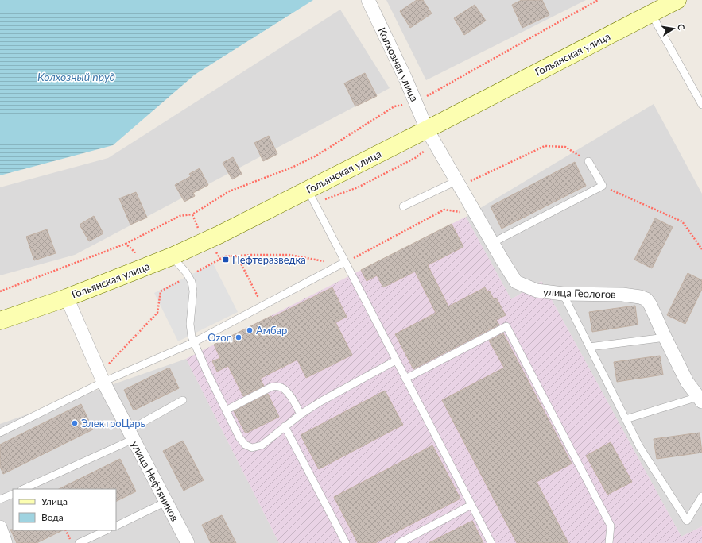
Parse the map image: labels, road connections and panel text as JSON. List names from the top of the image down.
{
  "streets": {
    "main road": ["Гольянская улица"],
    "street": ["Колхозная улица", "улица Геологов", "улица Нефтяников"]
  },
  "crossings": [
    ["Гольянская улица", "Колхозная улица"],
    ["Гольянская улица", "улица Геологов"],
    ["Гольянская улица", "улица Нефтяников"],
    ["Колхозная улица", "улица Геологов"]
  ],
  "water": ["Колхозный пруд"],
  "places": {
    "transit": ["Нефтеразведка"],
    "other": ["Амбар", "Ozon", "ЭлектроЦарь"]
  },
  "legend": ["Улица", "Вода"],
  "north": "right"
}
